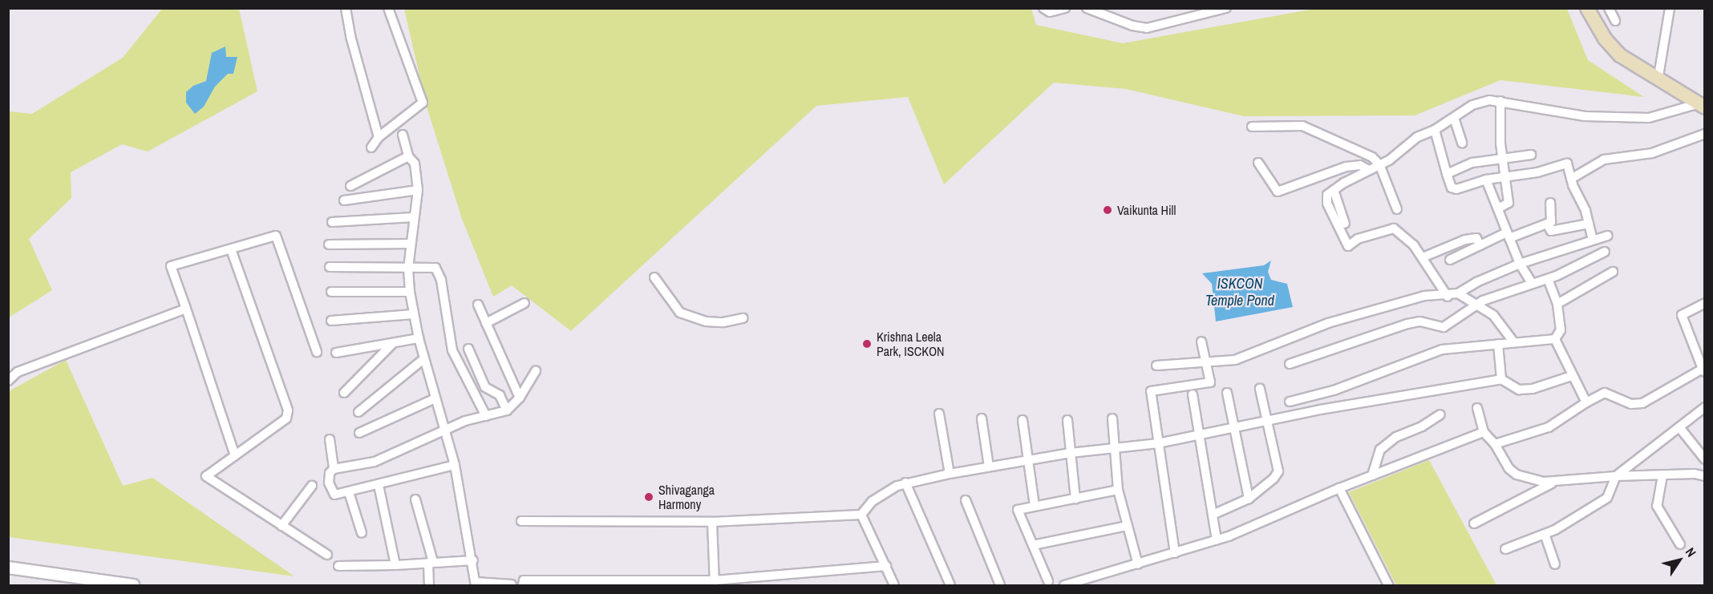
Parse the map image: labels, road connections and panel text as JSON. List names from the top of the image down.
{
  "water": ["ISKCON Temple Pond"],
  "places": ["Vaikunta Hill", "Krishna Leela Park, ISCKON", "Shivaganga Harmony"],
  "north": "top right"
}
